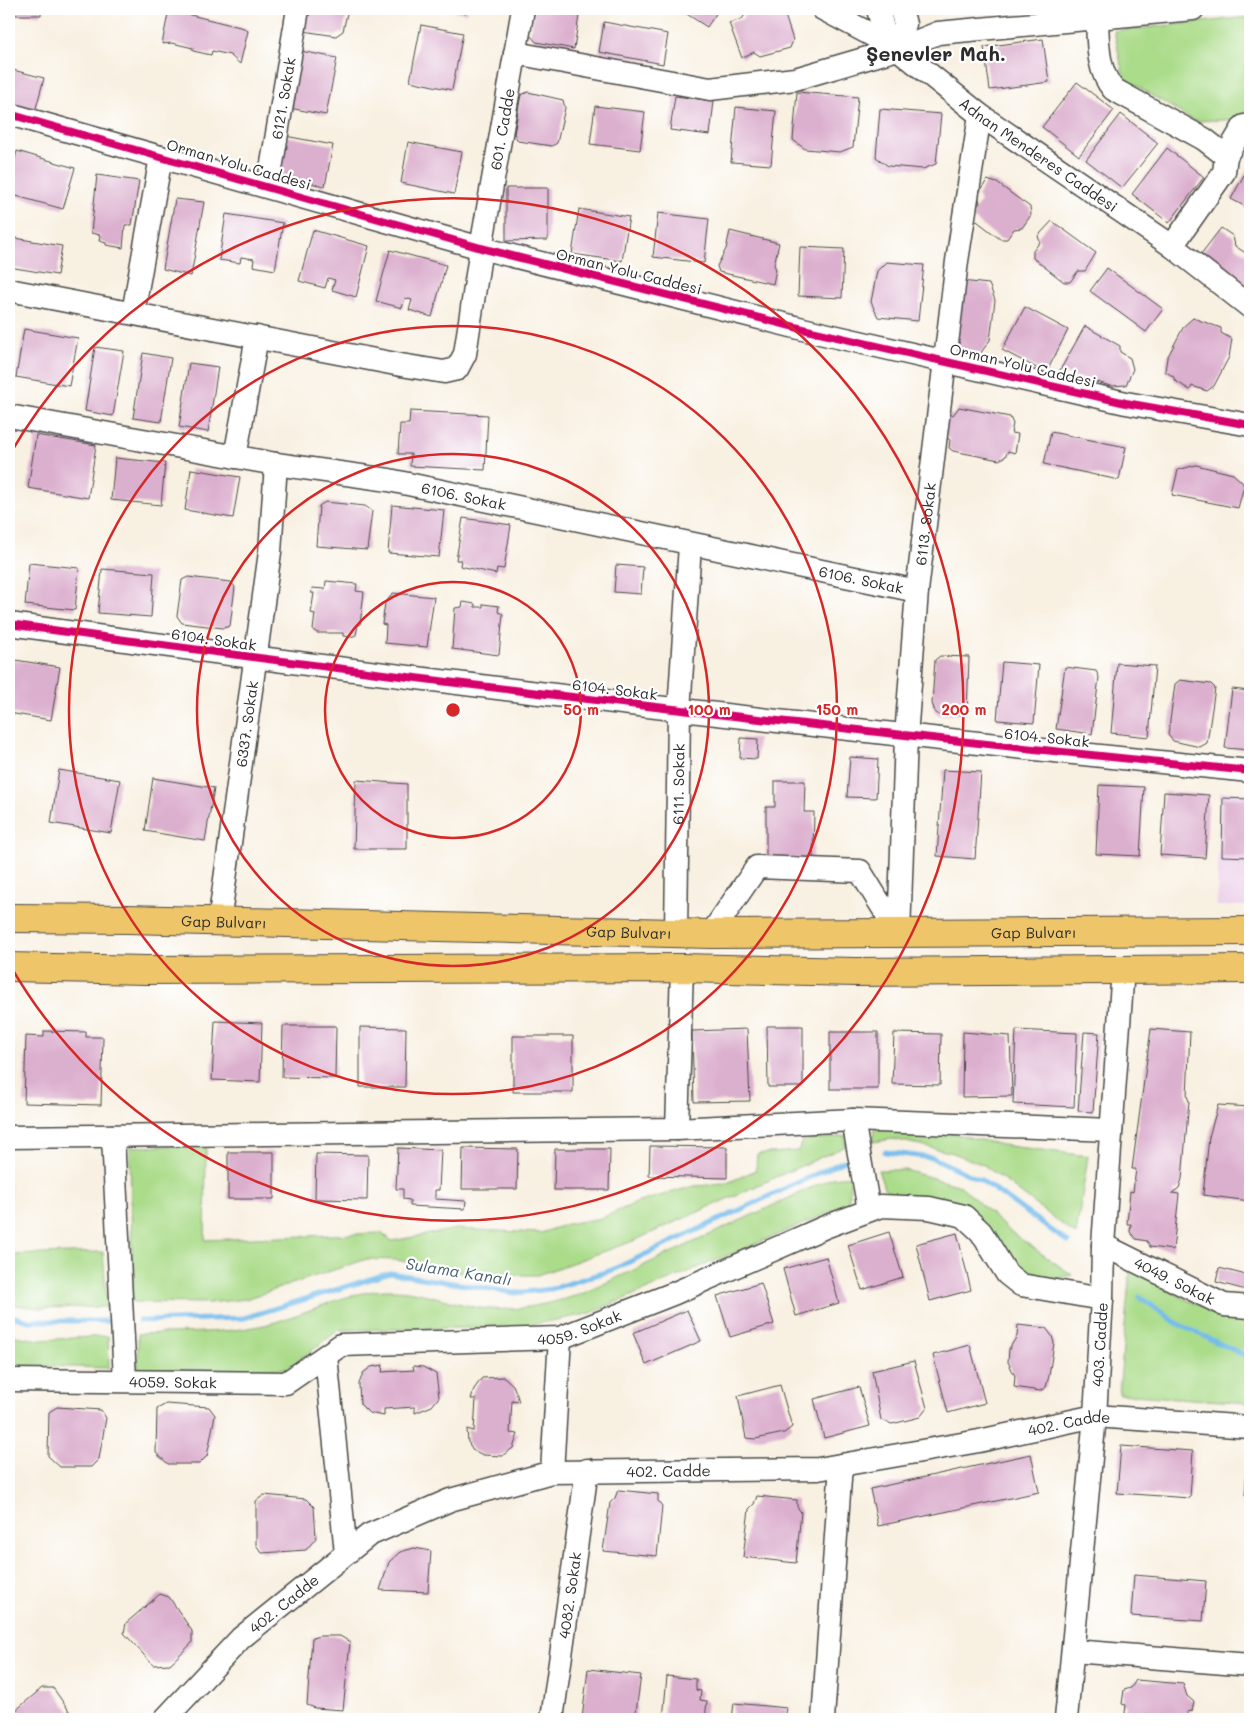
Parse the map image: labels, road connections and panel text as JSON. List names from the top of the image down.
{
  "streets": {
    "highway": ["Gap Bulvarı"],
    "street": [
      "6121. Sokak",
      "601. Cadde",
      "Adnan Menderes Caddesi",
      "Orman Yolu Caddesi",
      "6106. Sokak",
      "6113. Sokak",
      "6104. Sokak",
      "6337. Sokak",
      "6111. Sokak",
      "4049. Sokak",
      "4059. Sokak",
      "403. Cadde",
      "402. Cadde",
      "4082. Sokak"
    ]
  },
  "crossings": [
    ["6121. Sokak", "Orman Yolu Caddesi"],
    ["601. Cadde", "Orman Yolu Caddesi"],
    ["Adnan Menderes Caddesi", "6113. Sokak"],
    ["Orman Yolu Caddesi", "6113. Sokak"],
    ["6106. Sokak", "6113. Sokak"],
    ["6106. Sokak", "6337. Sokak"],
    ["6106. Sokak", "6111. Sokak"],
    ["6113. Sokak", "6104. Sokak"],
    ["6113. Sokak", "Gap Bulvarı"],
    ["6104. Sokak", "6337. Sokak"],
    ["6104. Sokak", "6111. Sokak"],
    ["6337. Sokak", "Gap Bulvarı"],
    ["6111. Sokak", "Gap Bulvarı"],
    ["4049. Sokak", "403. Cadde"],
    ["4059. Sokak", "403. Cadde"],
    ["403. Cadde", "402. Cadde"],
    ["402. Cadde", "4082. Sokak"]
  ],
  "districts": ["Şenevler Mah."],
  "water": ["Sulama Kanalı"],
  "rings": [
    "50 m",
    "100 m",
    "150 m",
    "200 m"
  ]
}
